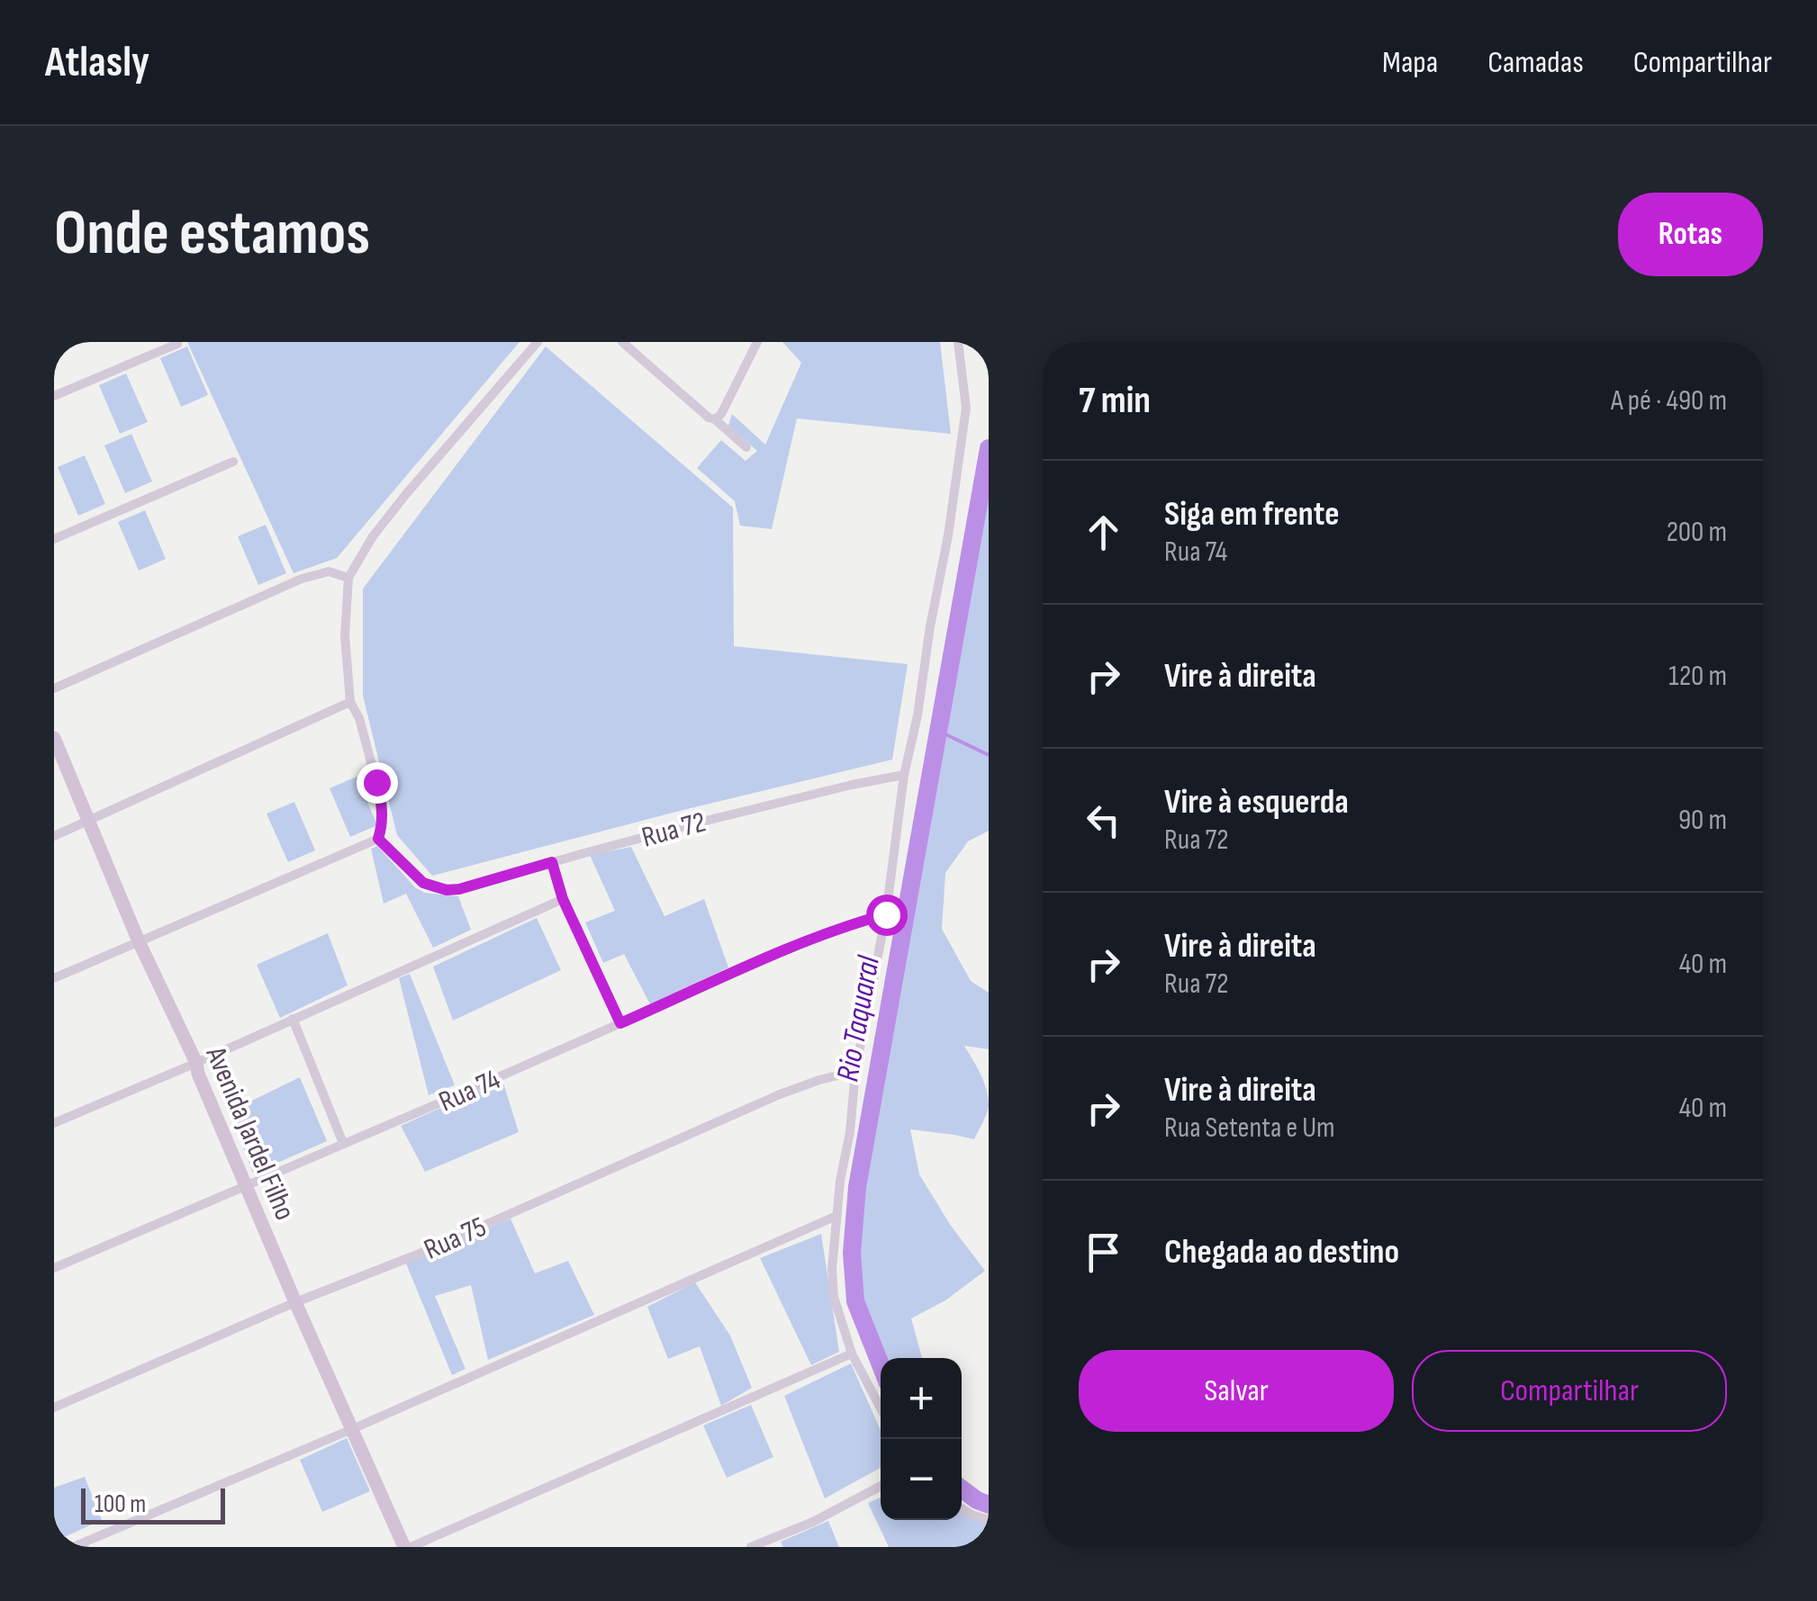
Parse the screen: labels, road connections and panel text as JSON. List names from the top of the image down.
{
  "streets": {
    "main road": ["Avenida Jardel Filho"],
    "street": ["Rua 72", "Rua 74", "Rua 75"]
  },
  "crossings": [
    ["Rua 74", "Avenida Jardel Filho"],
    ["Avenida Jardel Filho", "Rua 75"]
  ],
  "water": ["Rio Taquaral"],
  "scale_bar": "100 m",
  "page": {
    "header": "Atlasly",
    "nav": ["Mapa", "Camadas", "Compartilhar"],
    "buttons": [
      "Rotas",
      ["Salvar", "Compartilhar"]
    ],
    "title": "Onde estamos",
    "heading": ["7 min", "A pé · 490 m"],
    "list": [
      ["Siga em frente", "Rua 74", "200 m"],
      ["Vire à direita", "120 m"],
      ["Vire à esquerda", "Rua 72", "90 m"],
      ["Vire à direita", "Rua 72", "40 m"],
      ["Vire à direita", "Rua Setenta e Um", "40 m"],
      "Chegada ao destino"
    ],
    "map_buttons": ["+", "−"],
    "scale": "100 m"
  }
}
